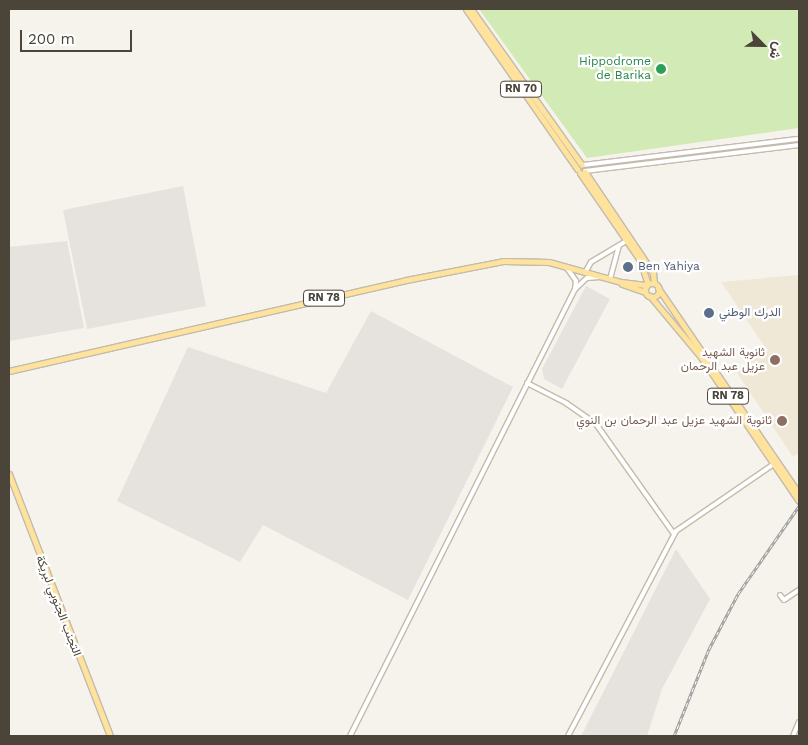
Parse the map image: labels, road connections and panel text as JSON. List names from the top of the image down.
{
  "streets": {
    "main road": ["RN 70", "RN 78", "التجنب الجنوبي لبريكة"]
  },
  "crossings": [
    ["RN 70", "RN 78"]
  ],
  "places": [
    "Hippodrome de Barika",
    "Ben Yahiya",
    "الدرك الوطني",
    "ثانوية الشهيد عزيل عبد الرحمان",
    "ثانوية الشهيد عزيل عبد الرحمان بن النوي"
  ],
  "scale_bar": "200 m",
  "north": "bottom right"
}
